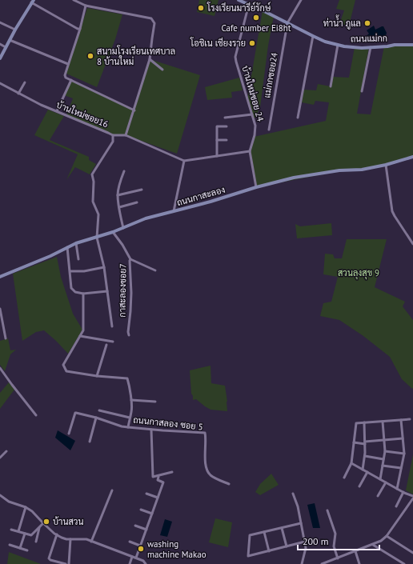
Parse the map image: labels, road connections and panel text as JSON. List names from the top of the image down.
{
  "streets": {
    "street": [
      "ถนนแม่กก",
      "แม่กกซอย24",
      "บ้านใหม่ซอย 24",
      "บ้านใหม่ซอย16",
      "ถนนกาสะลอง",
      "กาสะลองซอย7",
      "ถนนกาสลอง ซอย 5"
    ]
  },
  "crossings": [
    ["ถนนแม่กก", "แม่กกซอย24"],
    ["ถนนแม่กก", "บ้านใหม่ซอย 24"],
    ["บ้านใหม่ซอย 24", "ถนนกาสะลอง"],
    ["บ้านใหม่ซอย16", "ถนนกาสะลอง"],
    ["ถนนกาสะลอง", "กาสะลองซอย7"]
  ],
  "parks": ["สวนลุงสุข 9"],
  "places": [
    "โรงเรียนมารีย์รักษ์",
    "Cafe number Ei8ht",
    "ท่าน้ำ ภูแล",
    "โอชิเน เชียงราย",
    "สนามโรงเรียนเทศบาล 8 บ้านใหม่",
    "บ้านสวน",
    "washing machine Makao"
  ],
  "scale_bar": "200 m"
}
